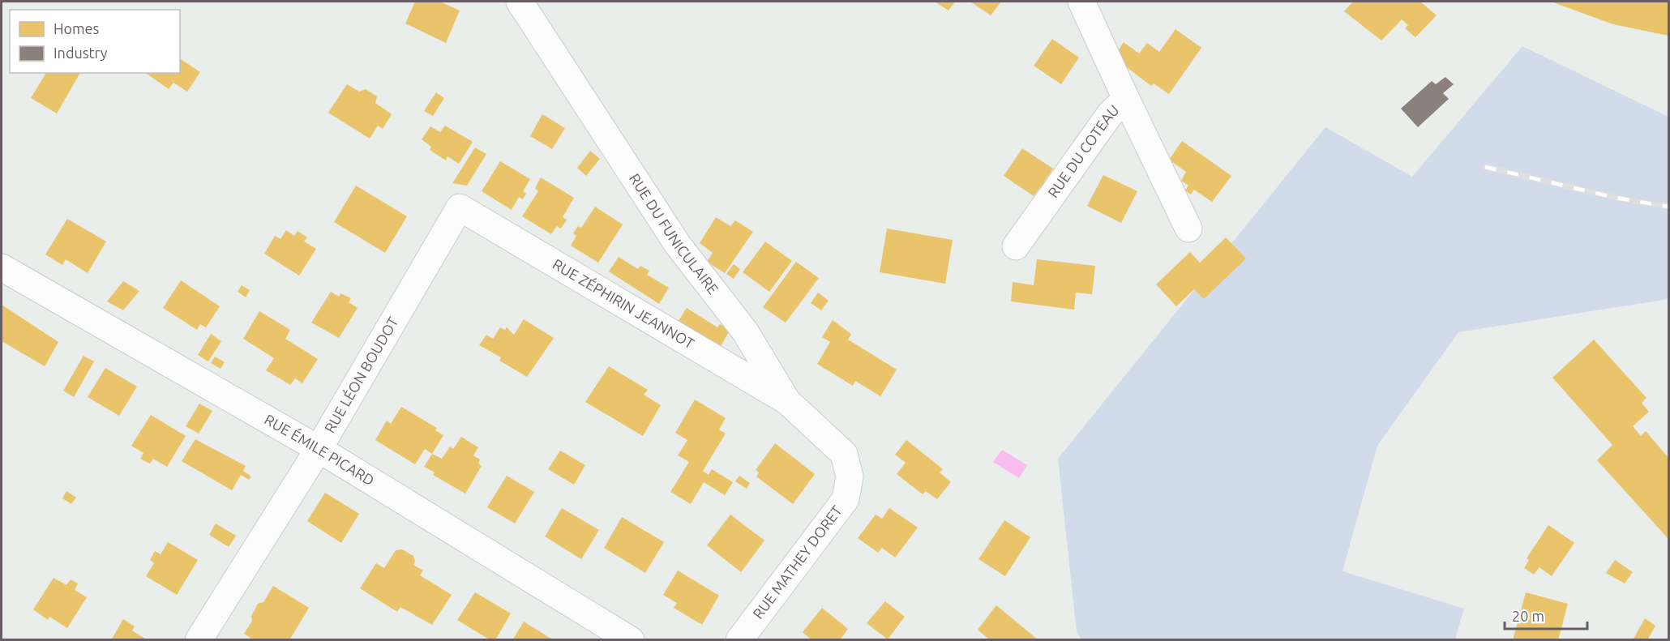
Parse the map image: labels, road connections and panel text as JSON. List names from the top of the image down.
{
  "streets": {
    "street": [
      "RUE DU COTEAU",
      "RUE DU FUNICULAIRE",
      "RUE ZÉPHIRIN JEANNOT",
      "RUE LÉON BOUDOT",
      "RUE ÉMILE PICARD",
      "RUE MATHEY DORET"
    ]
  },
  "crossings": [
    ["RUE DU FUNICULAIRE", "RUE ZÉPHIRIN JEANNOT"],
    ["RUE DU FUNICULAIRE", "RUE MATHEY DORET"],
    ["RUE ZÉPHIRIN JEANNOT", "RUE LÉON BOUDOT"],
    ["RUE LÉON BOUDOT", "RUE ÉMILE PICARD"]
  ],
  "legend": ["Homes", "Industry"],
  "scale_bar": "20 m"
}
